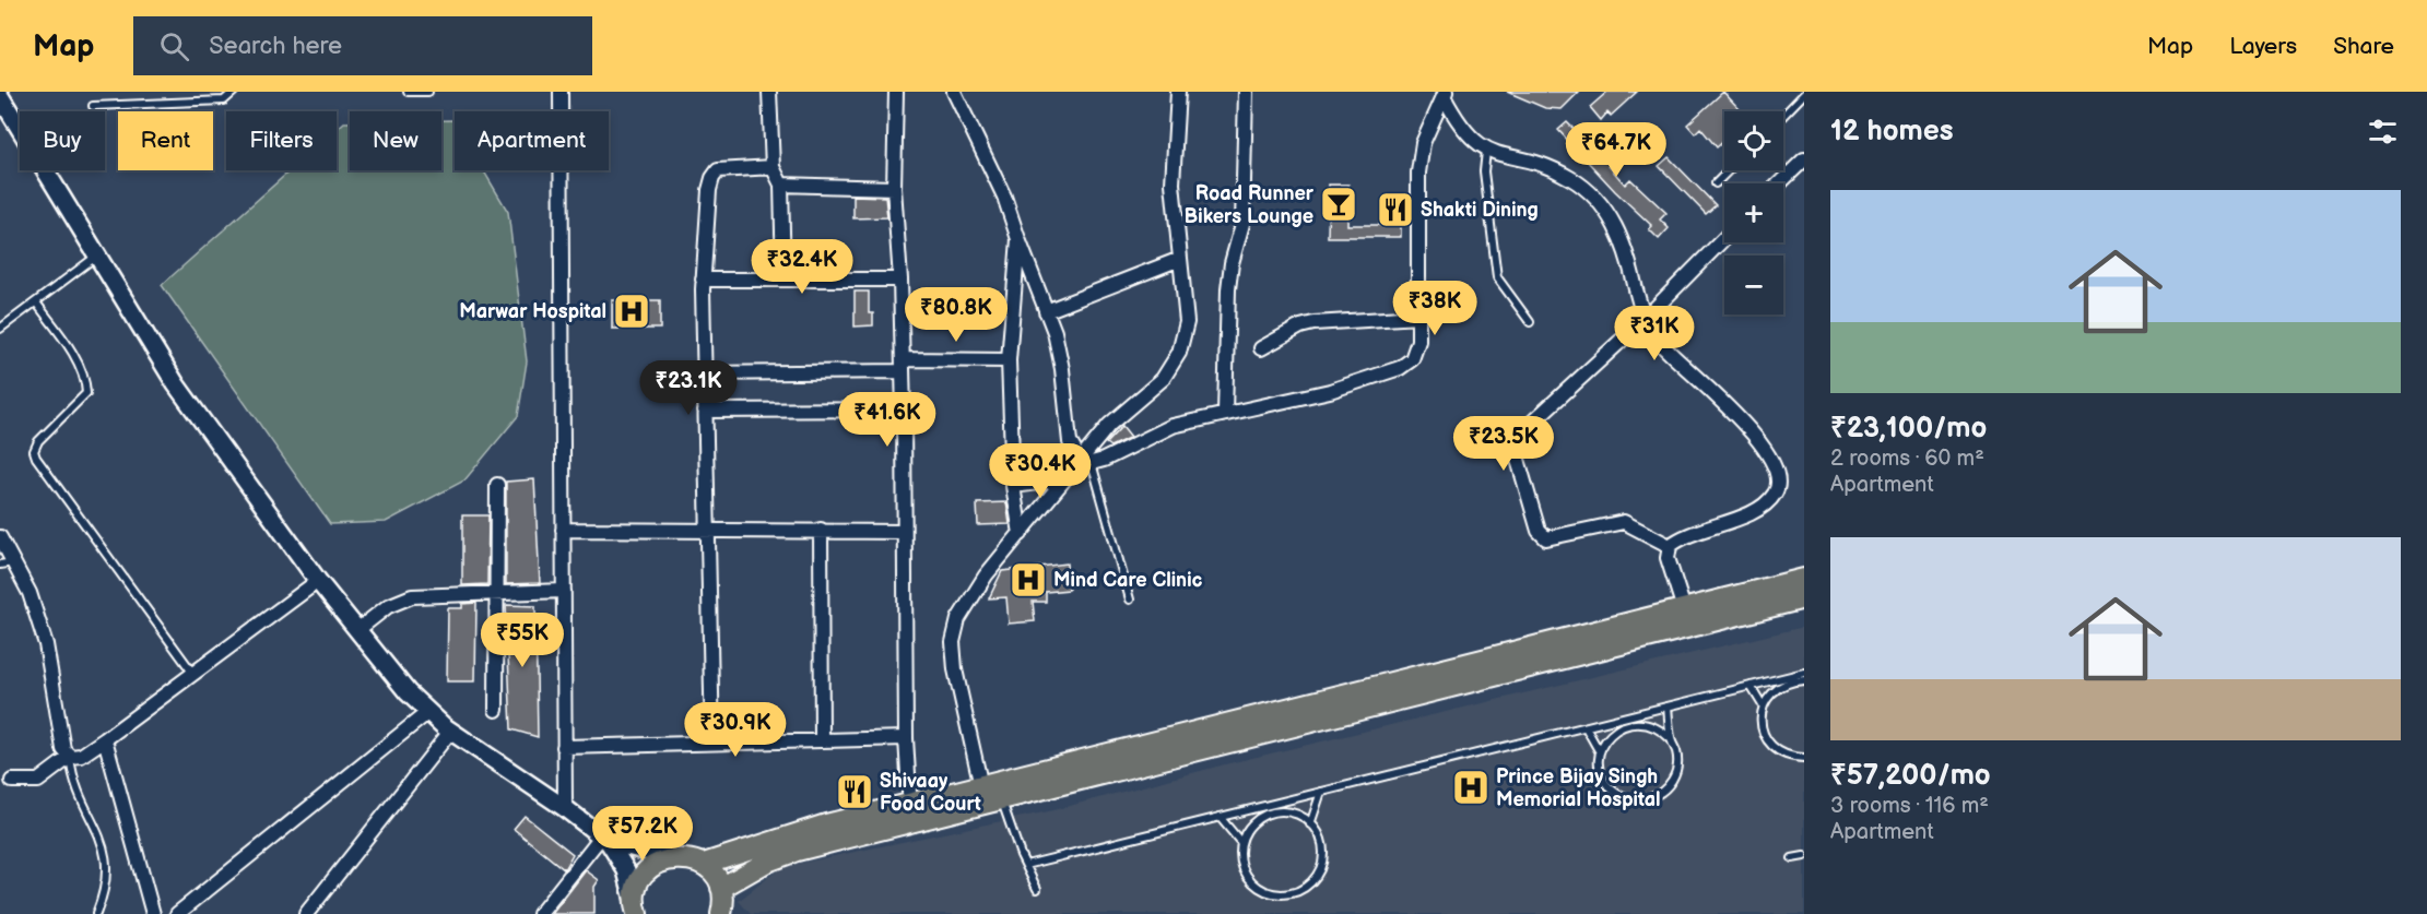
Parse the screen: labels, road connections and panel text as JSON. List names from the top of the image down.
{
  "places": {
    "bar": ["Road Runner Bikers Lounge"],
    "restaurant": ["Shakti Dining", "Shivaay Food Court"],
    "hospital": ["Marwar Hospital", "Mind Care Clinic", "Prince Bijay Singh Memorial Hospital"]
  },
  "page": {
    "header": "Map",
    "search": "Search here",
    "nav": ["Map", "Layers", "Share"],
    "heading": "12 homes",
    "map_buttons": ["+", "−"],
    "chip": [
      "Buy",
      "Rent",
      "Filters",
      "New",
      "Apartment"
    ],
    "price": [
      "₹64.7K",
      "₹32.4K",
      "₹38K",
      "₹80.8K",
      "₹31K",
      "₹23.1K",
      "₹41.6K",
      "₹23.5K",
      "₹30.4K",
      "₹55K",
      "₹30.9K",
      "₹57.2K"
    ],
    "list": [
      {
        "name": "₹23,100/mo",
        "note": "2 rooms · 60 m² · Apartment"
      },
      {
        "name": "₹57,200/mo",
        "note": "3 rooms · 116 m² · Apartment"
      }
    ]
  }
}
